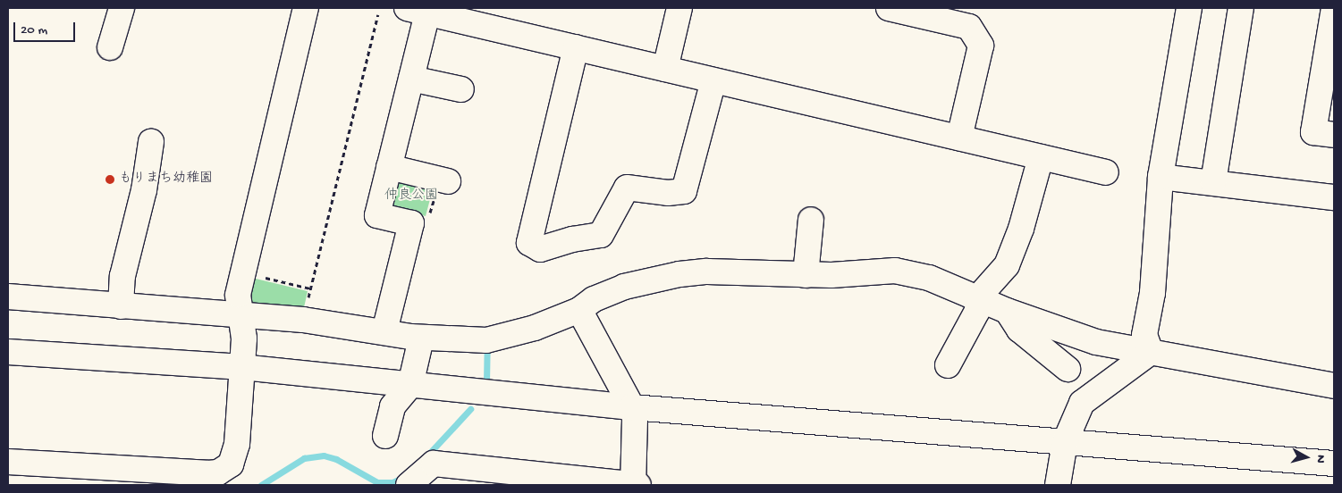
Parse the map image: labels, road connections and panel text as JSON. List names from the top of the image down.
{
  "parks": ["仲良公園"],
  "places": ["もりまち幼稚園"],
  "scale_bar": "20 m",
  "north": "right"
}
